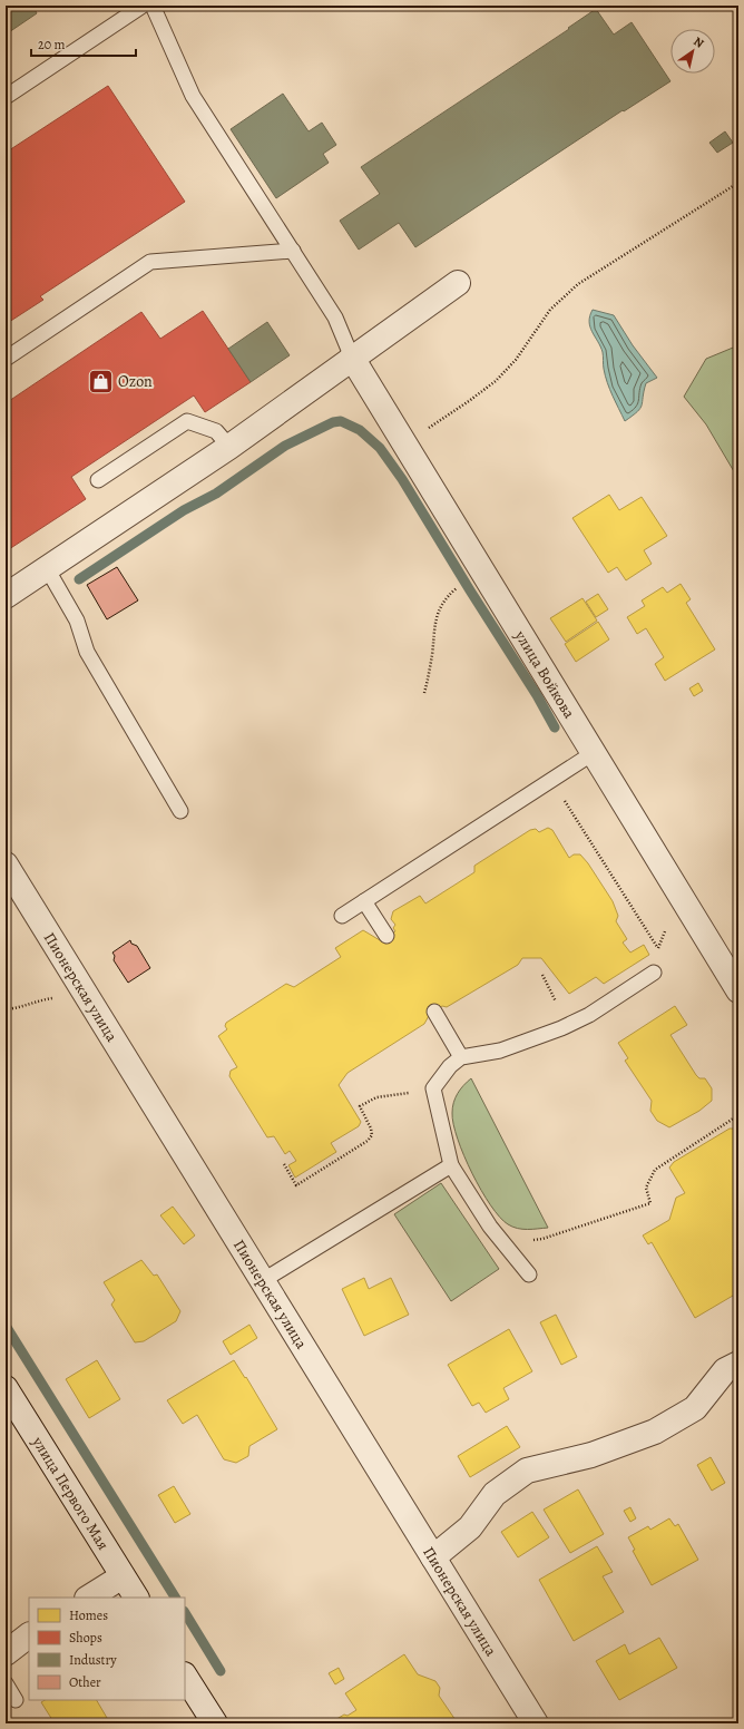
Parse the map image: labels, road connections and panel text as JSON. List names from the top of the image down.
{
  "streets": {
    "street": ["улица Войкова", "Пионерская улица", "улица Первого Мая"]
  },
  "places": {
    "shop": ["Ozon"]
  },
  "legend": [
    "Homes",
    "Shops",
    "Industry",
    "Other"
  ],
  "scale_bar": "20 m",
  "north": "top right"
}
